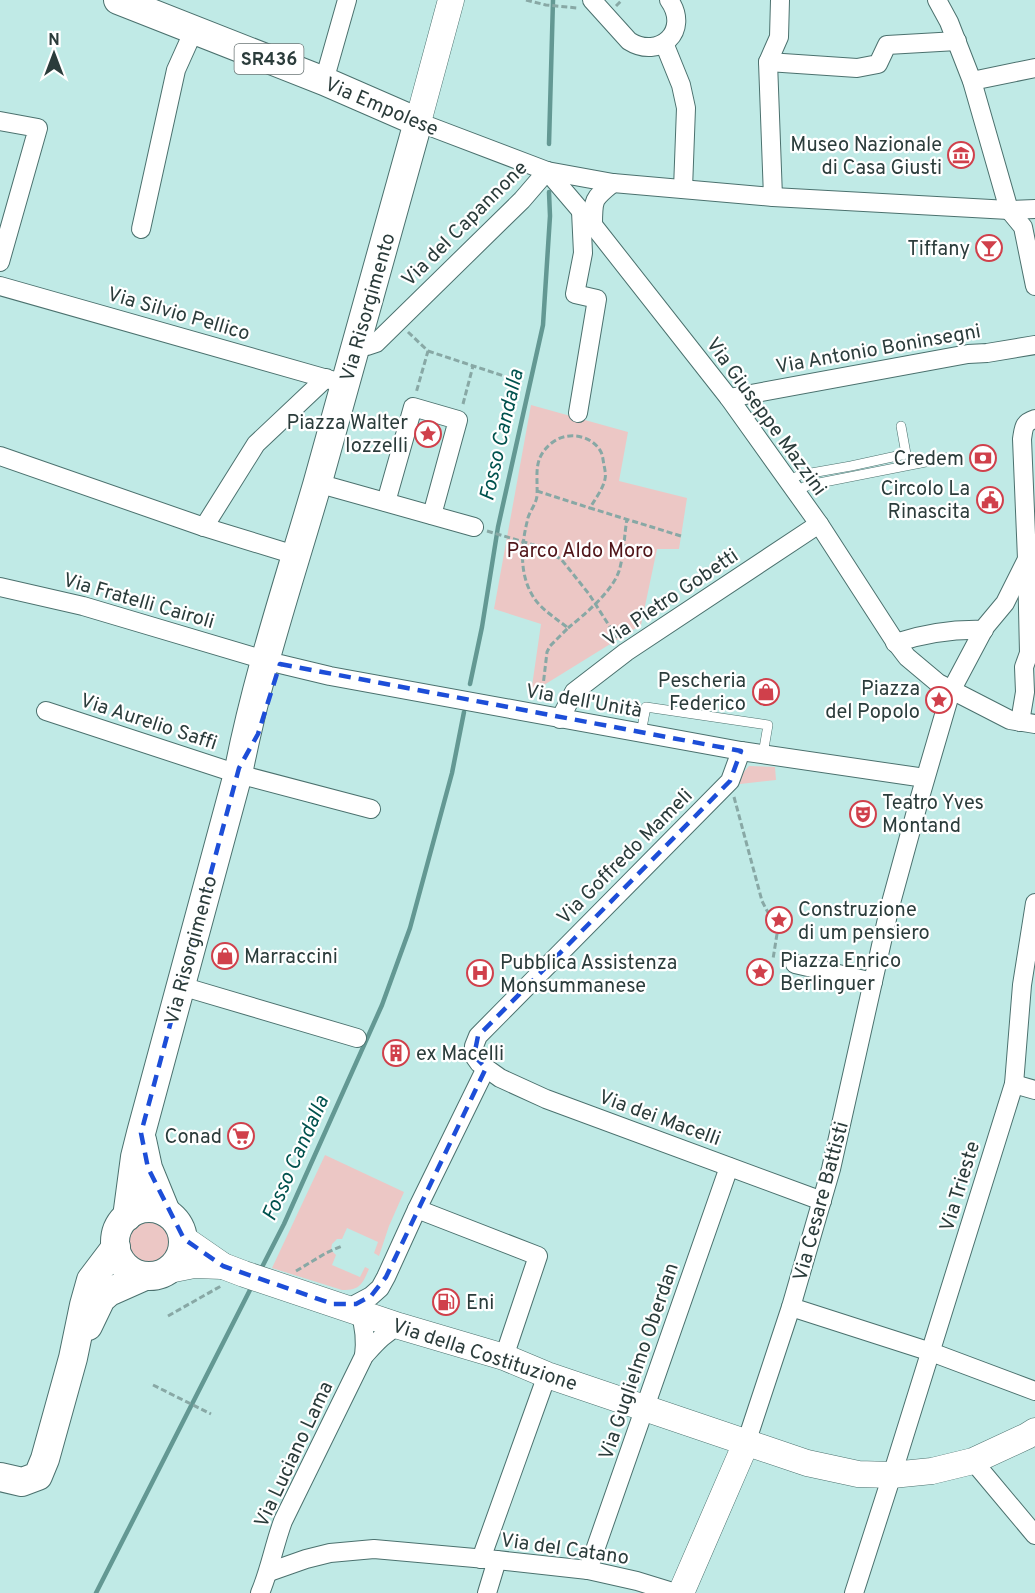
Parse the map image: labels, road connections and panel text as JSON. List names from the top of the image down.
{
  "streets": {
    "main road": ["SR436", "Via Empolese", "Via Risorgimento"],
    "street": [
      "Via del Capannone",
      "Via Silvio Pellico",
      "Via Antonio Boninsegni",
      "Via Giuseppe Mazzini",
      "Via Pietro Gobetti",
      "Via Fratelli Cairoli",
      "Via dell'Unità",
      "Via Aurelio Saffi",
      "Via Goffredo Mameli",
      "Via dei Macelli",
      "Via Trieste",
      "Via Cesare Battisti",
      "Via della Costituzione",
      "Via Guglielmo Oberdan",
      "Via Luciano Lama",
      "Via del Catano"
    ]
  },
  "crossings": [
    ["Via Empolese", "Via del Capannone"],
    ["Via Empolese", "Via Risorgimento"],
    ["Via Empolese", "Via Giuseppe Mazzini"],
    ["Via del Capannone", "Via Risorgimento"],
    ["Via del Capannone", "Via Giuseppe Mazzini"],
    ["Via Risorgimento", "Via Silvio Pellico"],
    ["Via Risorgimento", "Via Fratelli Cairoli"],
    ["Via Risorgimento", "Via dell'Unità"],
    ["Via Risorgimento", "Via Aurelio Saffi"],
    ["Via Risorgimento", "Via della Costituzione"],
    ["Via Antonio Boninsegni", "Via Giuseppe Mazzini"],
    ["Via Giuseppe Mazzini", "Via Pietro Gobetti"],
    ["Via Giuseppe Mazzini", "Via Cesare Battisti"],
    ["Via Pietro Gobetti", "Via dell'Unità"],
    ["Via Fratelli Cairoli", "Via dell'Unità"],
    ["Via dell'Unità", "Via Goffredo Mameli"],
    ["Via dell'Unità", "Via Cesare Battisti"],
    ["Via Goffredo Mameli", "Via dei Macelli"],
    ["Via dei Macelli", "Via Cesare Battisti"],
    ["Via dei Macelli", "Via Guglielmo Oberdan"],
    ["Via Trieste", "Via della Costituzione"],
    ["Via Cesare Battisti", "Via della Costituzione"],
    ["Via della Costituzione", "Via Guglielmo Oberdan"],
    ["Via della Costituzione", "Via Luciano Lama"],
    ["Via della Costituzione", "Via del Catano"],
    ["Via Guglielmo Oberdan", "Via del Catano"],
    ["Via Luciano Lama", "Via del Catano"]
  ],
  "water": ["Fosso Candalla"],
  "parks": ["Parco Aldo Moro"],
  "places": {
    "museum": ["Museo Nazionale di Casa Giusti"],
    "bar": ["Tiffany"],
    "place": [
      "Piazza Walter Iozzelli",
      "Piazza del Popolo",
      "Construzione di um pensiero",
      "Piazza Enrico Berlinguer"
    ],
    "bank": ["Credem"],
    "public building": ["Circolo La Rinascita"],
    "shop": ["Pescheria Federico", "Marraccini"],
    "theatre": ["Teatro Yves Montand"],
    "hospital": ["Pubblica Assistenza Monsummanese"],
    "building": ["ex Macelli"],
    "supermarket": ["Conad"],
    "fuel station": ["Eni"]
  },
  "north": "top"
}
